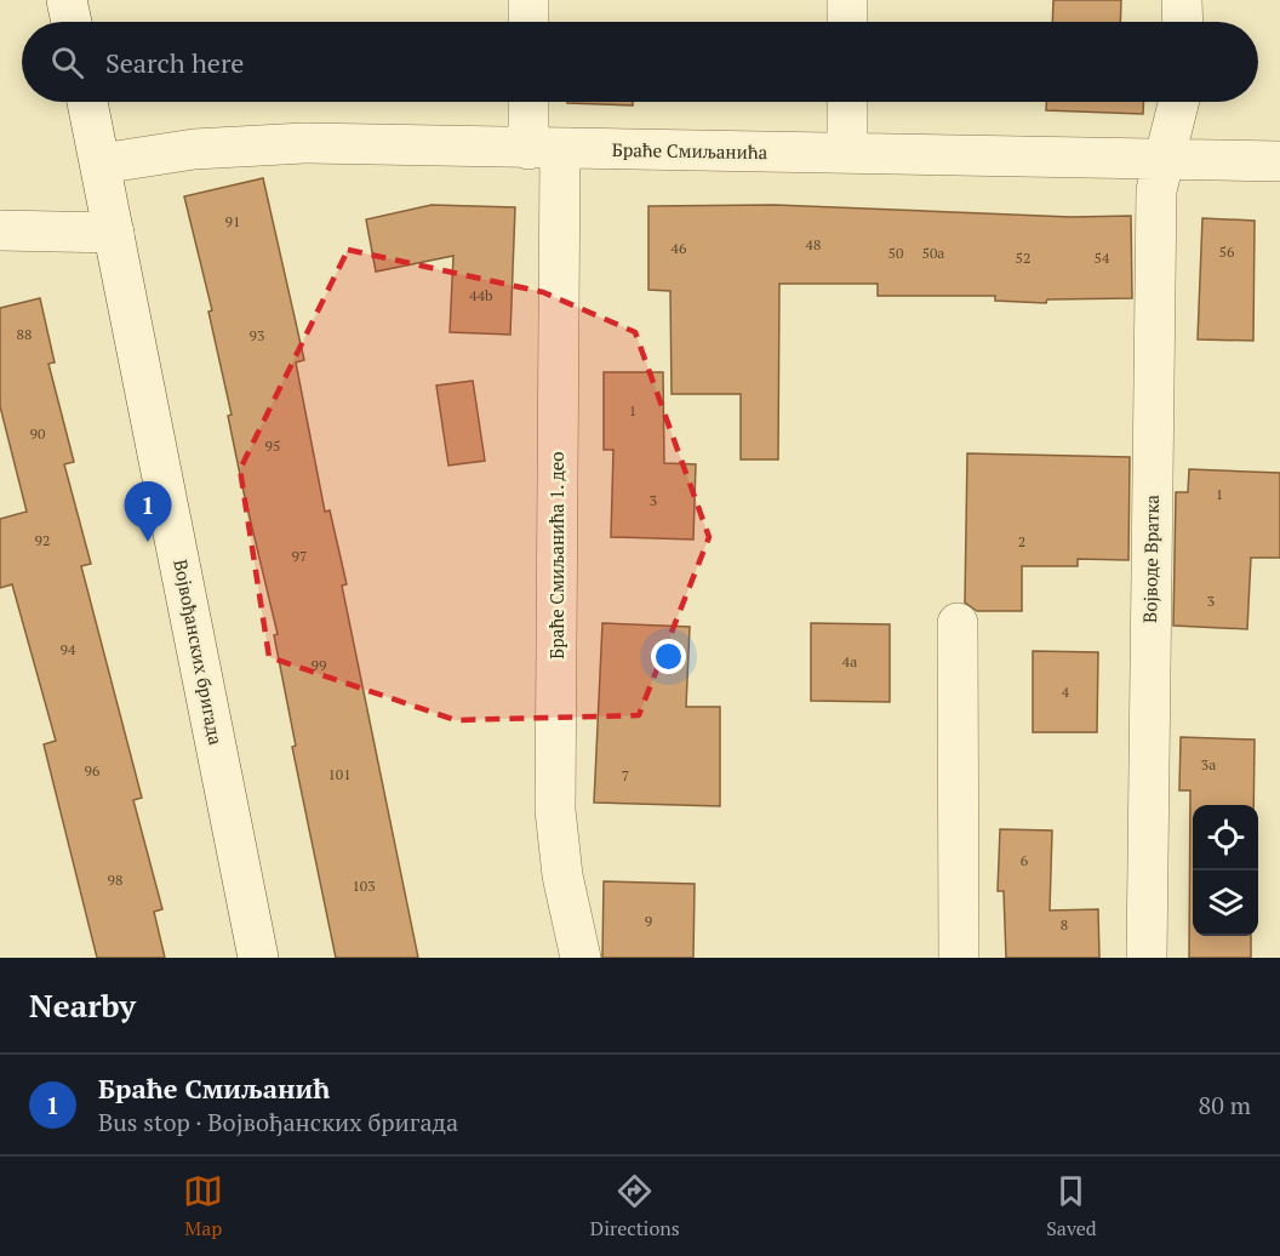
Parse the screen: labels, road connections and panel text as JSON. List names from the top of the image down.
{
  "streets": {
    "street": [
      "Браће Смиљанића",
      "Браће Смиљанића 1. део",
      "Војводе Вратка",
      "Војвођанских бригада"
    ]
  },
  "crossings": [
    ["Браће Смиљанића", "Браће Смиљанића 1. део"],
    ["Браће Смиљанића", "Војводе Вратка"],
    ["Браће Смиљанића", "Војвођанских бригада"]
  ],
  "house_numbers": [
    "91",
    "48",
    "46",
    "56",
    "50",
    "50a",
    "52",
    "54",
    "44b",
    "88",
    "93",
    "1",
    "90",
    "95",
    "1",
    "3",
    "92",
    "2",
    "97",
    "3",
    "94",
    "4a",
    "99",
    "4",
    "3a",
    "96",
    "101",
    "7",
    "6",
    "98",
    "103",
    "9",
    "8"
  ],
  "page": {
    "search": "Search here",
    "pins": "1",
    "heading": "Nearby",
    "list": [
      {
        "mark": "1",
        "name": "Браће Смиљанић",
        "note": "Bus stop · Војвођанских бригада",
        "value": "80 m"
      }
    ],
    "nav": ["Map", "Directions", "Saved"]
  }
}
